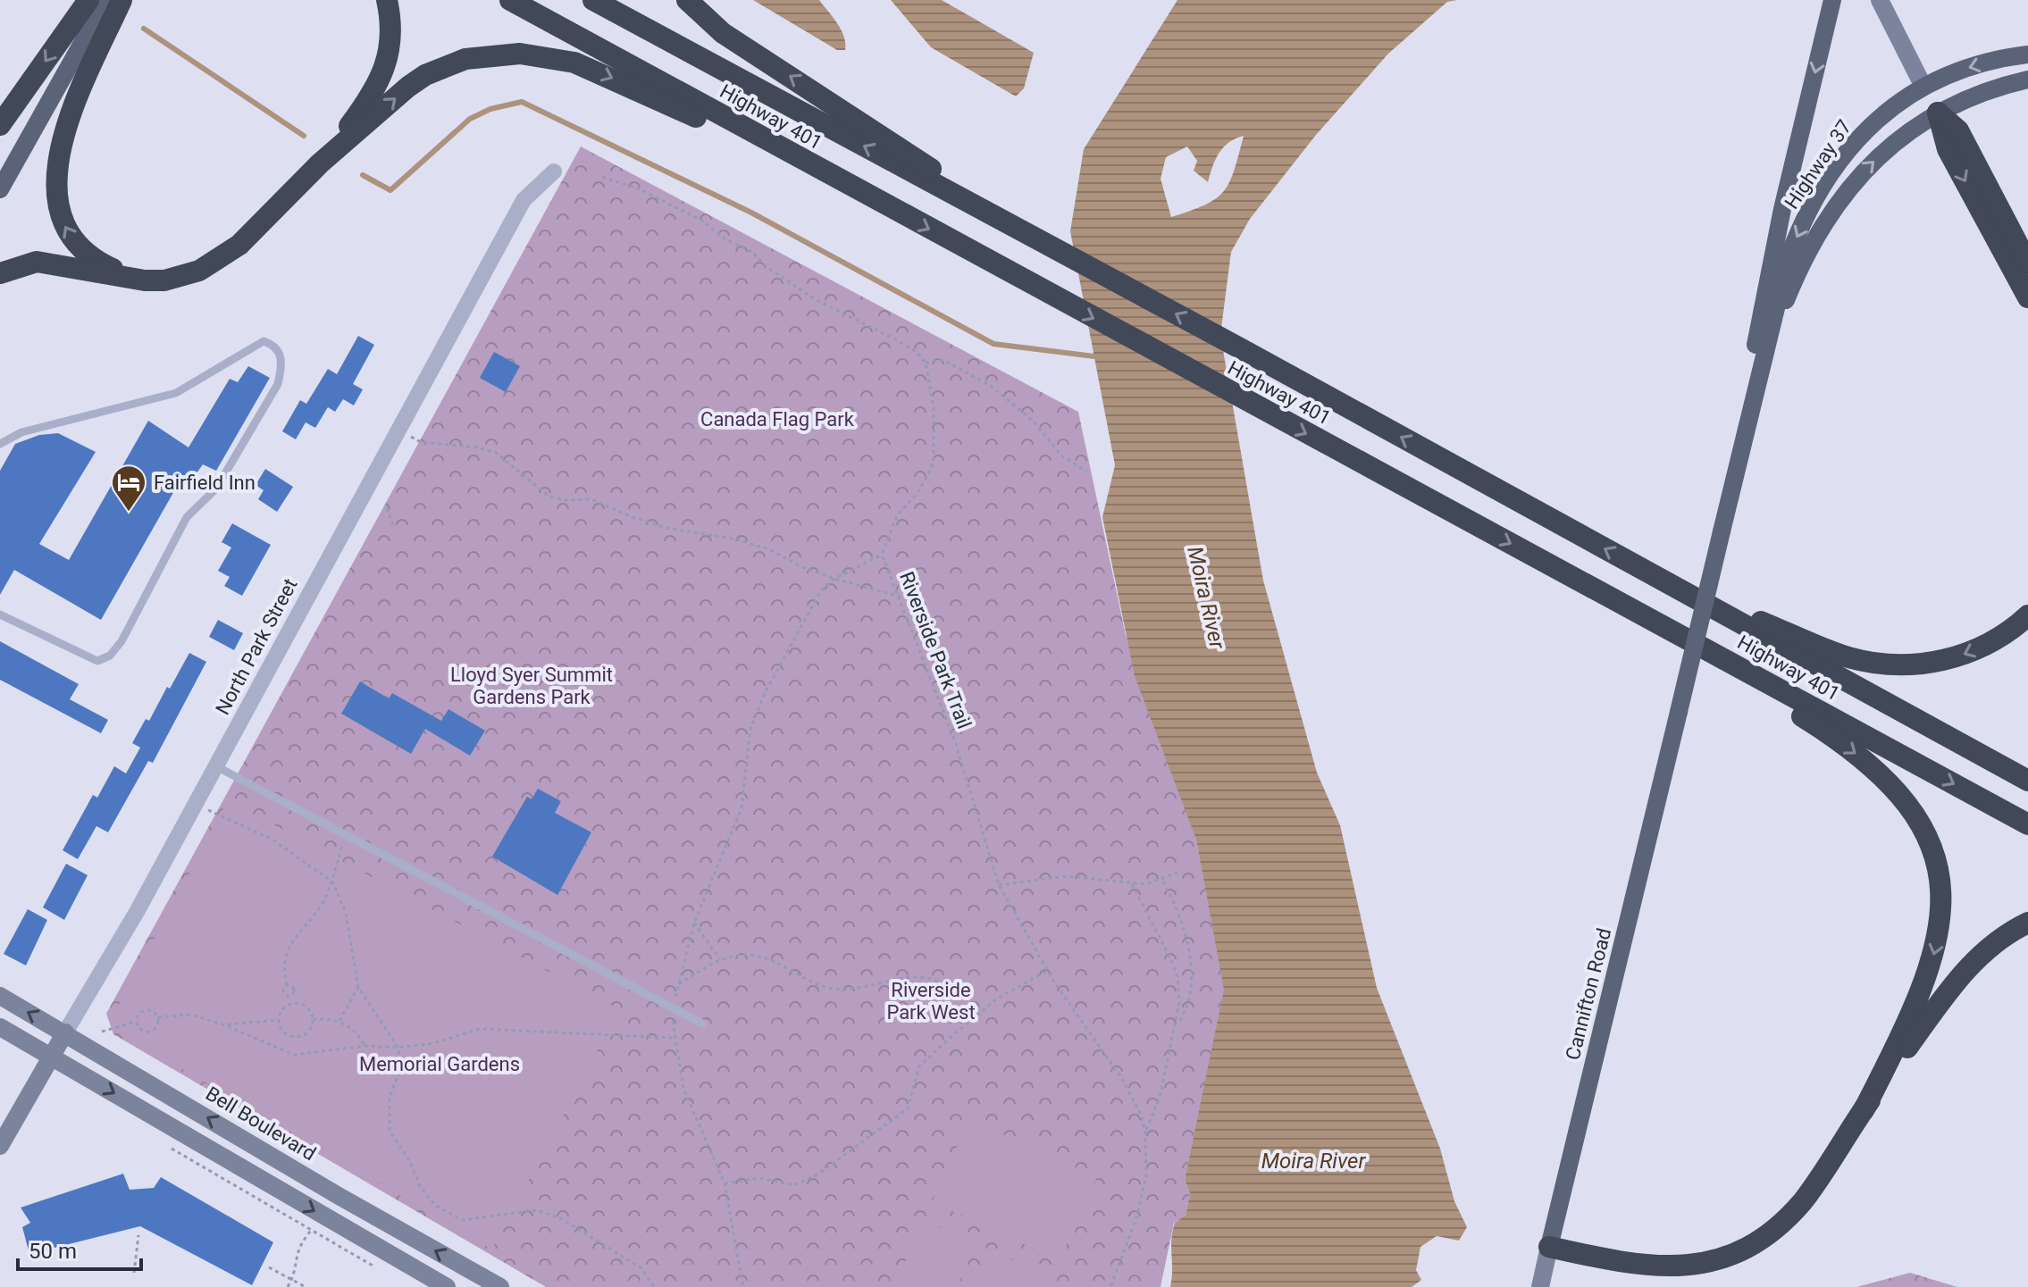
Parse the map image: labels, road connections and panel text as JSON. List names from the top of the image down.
{
  "streets": {
    "highway": ["Highway 401"],
    "main road": [
      "Highway 37",
      "North Park Street",
      "Cannifton Road",
      "Bell Boulevard"
    ],
    "path": ["Riverside Park Trail"]
  },
  "crossings": [
    ["Highway 37", "Cannifton Road"],
    ["North Park Street", "Bell Boulevard"]
  ],
  "water": ["Moira River"],
  "parks": [
    "Canada Flag Park",
    "Lloyd Syer Summit Gardens Park",
    "Riverside Park West",
    "Memorial Gardens"
  ],
  "places": {
    "hotel": ["Fairfield Inn"]
  },
  "scale_bar": "50 m"
}
